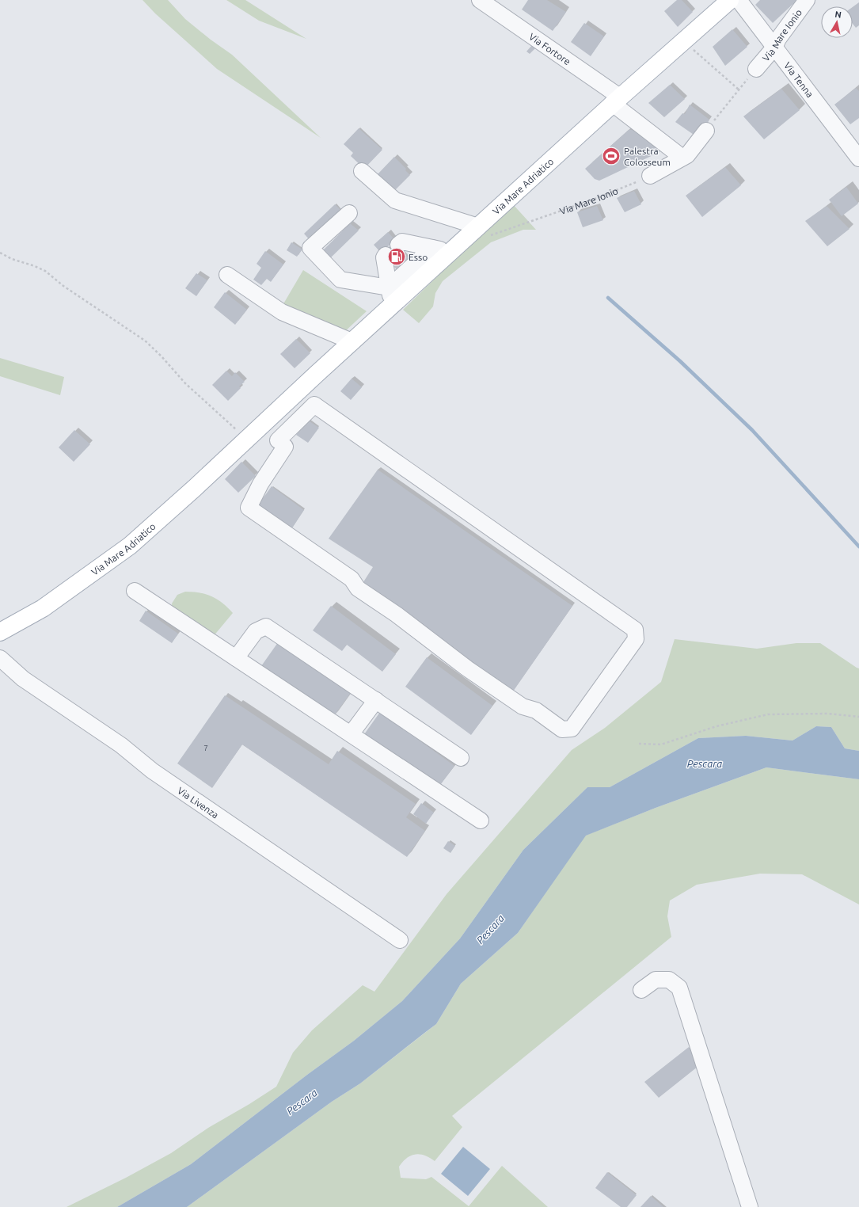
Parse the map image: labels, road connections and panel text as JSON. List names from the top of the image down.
{
  "streets": {
    "main road": ["Via Mare Adriatico"],
    "street": [
      "Via Mare Ionio",
      "Via Fortore",
      "Via Tenna",
      "Via Livenza"
    ]
  },
  "crossings": [
    ["Via Mare Ionio", "Via Tenna"],
    ["Via Mare Ionio", "Via Mare Adriatico"],
    ["Via Fortore", "Via Mare Adriatico"]
  ],
  "water": ["Pescara"],
  "places": {
    "sports": ["Palestra Colosseum"],
    "fuel station": ["Esso"]
  },
  "house_numbers": ["7"],
  "north": "top"
}
